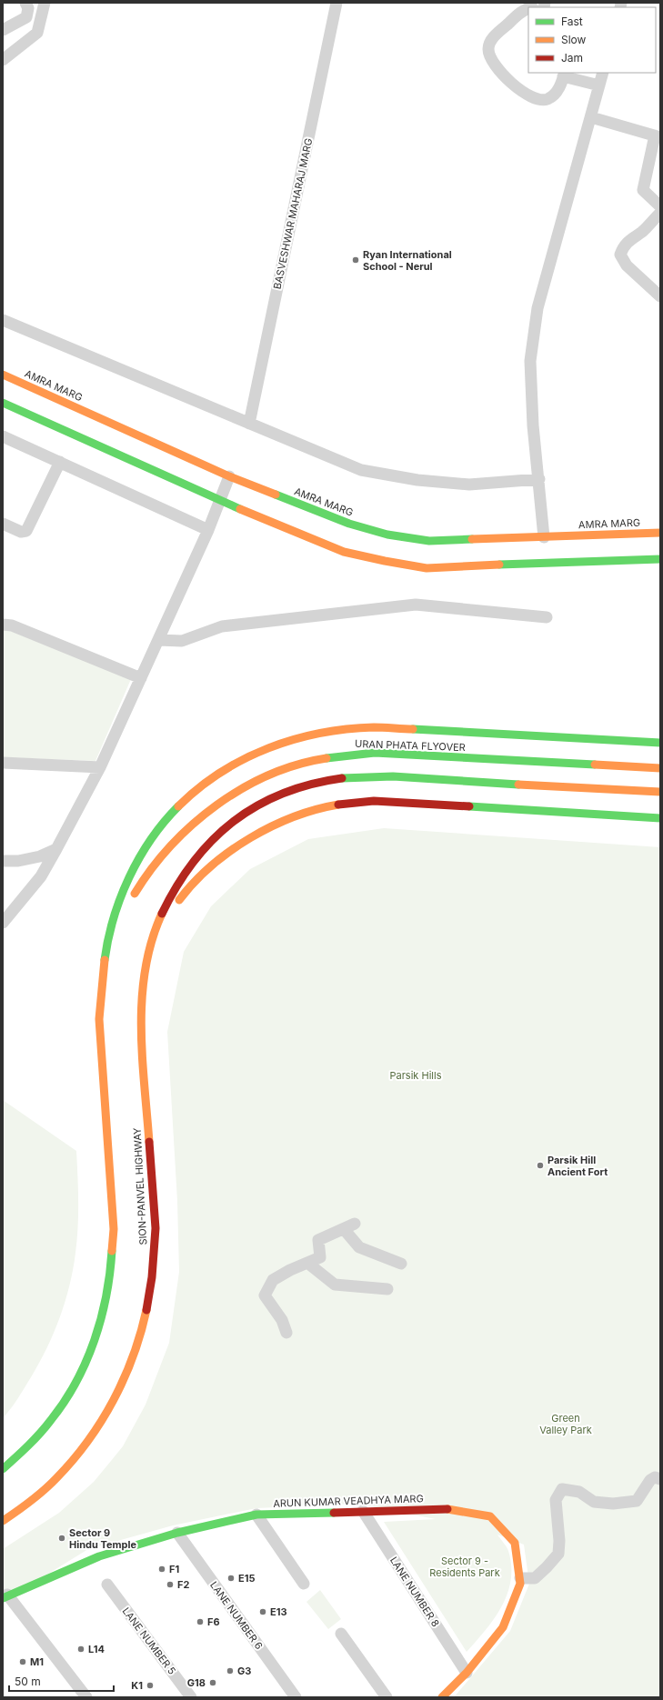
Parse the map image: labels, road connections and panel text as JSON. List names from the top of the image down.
{
  "streets": {
    "main road": [
      "AMRA MARG",
      "URAN PHATA FLYOVER",
      "SION-PANVEL HIGHWAY",
      "ARUN KUMAR VEADHYA MARG"
    ],
    "street": [
      "BASVESHWAR MAHARAJ MARG",
      "LANE NUMBER 8",
      "LANE NUMBER 6",
      "LANE NUMBER 5"
    ]
  },
  "crossings": [
    ["ARUN KUMAR VEADHYA MARG", "LANE NUMBER 8"],
    ["ARUN KUMAR VEADHYA MARG", "LANE NUMBER 6"]
  ],
  "parks": ["Parsik Hills", "Green Valley Park", "Sector 9 - Residents Park"],
  "places": [
    "Ryan International School - Nerul",
    "Parsik Hill Ancient Fort",
    "Sector 9 Hindu Temple",
    "F1",
    "E15",
    "F2",
    "E13",
    "F6",
    "L14",
    "M1",
    "G3",
    "G18",
    "K1"
  ],
  "legend": ["Fast", "Slow", "Jam"],
  "scale_bar": "50 m"
}
